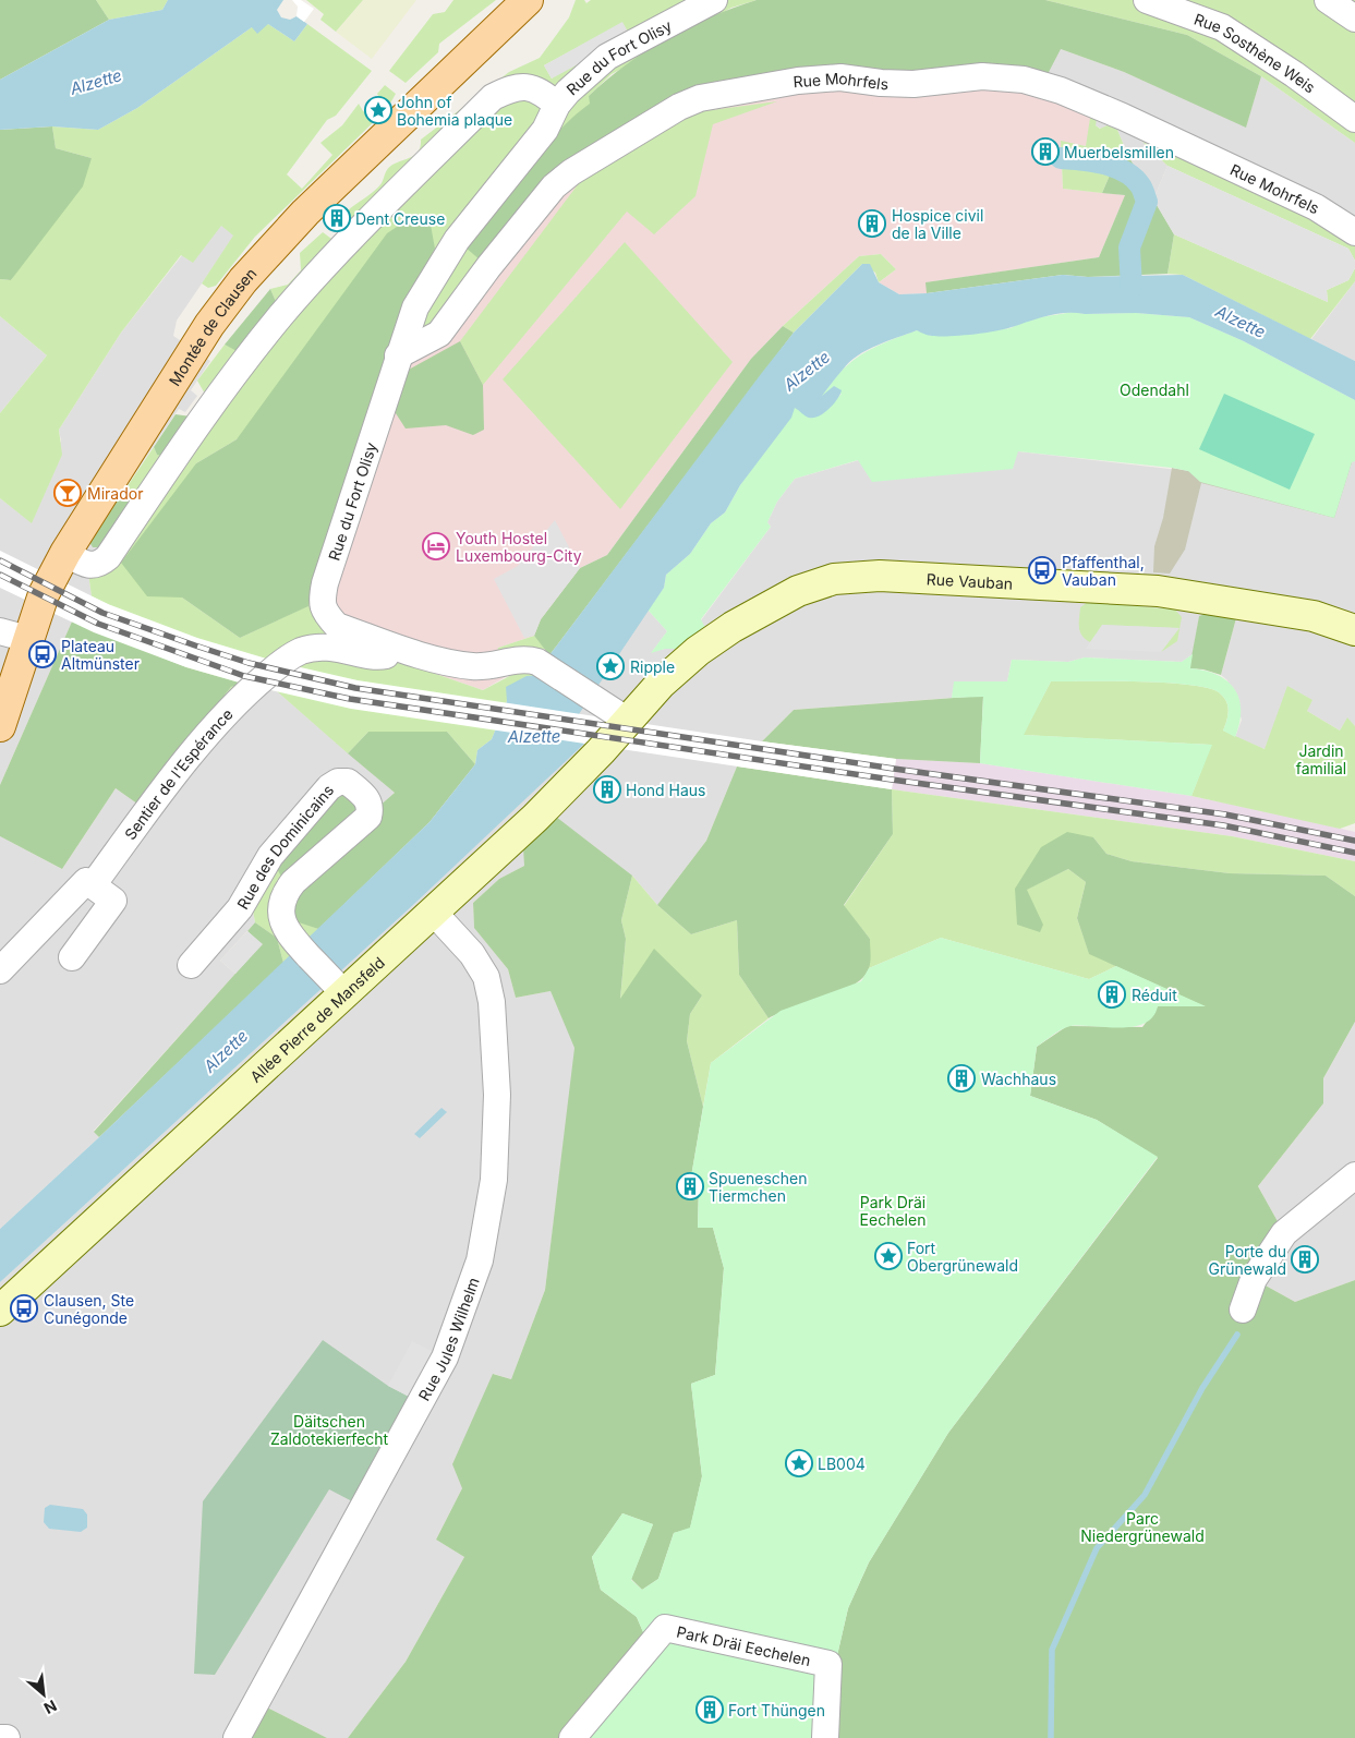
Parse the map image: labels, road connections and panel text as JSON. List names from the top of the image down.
{
  "streets": {
    "main road": ["Montée de Clausen", "Rue Vauban", "Allée Pierre de Mansfeld"],
    "street": [
      "Rue Sosthène Weis",
      "Rue du Fort Olisy",
      "Rue Mohrfels",
      "Sentier de l'Espérance",
      "Rue des Dominicains",
      "Rue Jules Wilhelm",
      "Park Dräi Eechelen"
    ]
  },
  "crossings": [
    ["Rue du Fort Olisy", "Rue Mohrfels"],
    ["Rue du Fort Olisy", "Montée de Clausen"],
    ["Rue du Fort Olisy", "Rue Vauban"],
    ["Rue du Fort Olisy", "Sentier de l'Espérance"],
    ["Rue du Fort Olisy", "Allée Pierre de Mansfeld"],
    ["Rue Vauban", "Allée Pierre de Mansfeld"],
    ["Rue des Dominicains", "Allée Pierre de Mansfeld"],
    ["Allée Pierre de Mansfeld", "Rue Jules Wilhelm"]
  ],
  "water": ["Alzette"],
  "parks": [
    "Odendahl",
    "Jardin familial",
    "Park Dräi Eechelen",
    "Däitschen Zaldotekierfecht",
    "Parc Niedergrünewald"
  ],
  "places": {
    "place": [
      "John of Bohemia plaque",
      "Ripple",
      "Fort Obergrünewald",
      "LB004"
    ],
    "building": [
      "Muerbelsmillen",
      "Dent Creuse",
      "Hospice civil de la Ville",
      "Hond Haus",
      "Réduit",
      "Wachhaus",
      "Spueneschen Tiermchen",
      "Porte du Grünewald",
      "Fort Thüngen"
    ],
    "bar": ["Mirador"],
    "hotel": ["Youth Hostel Luxembourg-City"],
    "bus stop": ["Pfaffenthal, Vauban", "Plateau Altmünster", "Clausen, Ste Cunégonde"]
  },
  "north": "bottom right"
}
